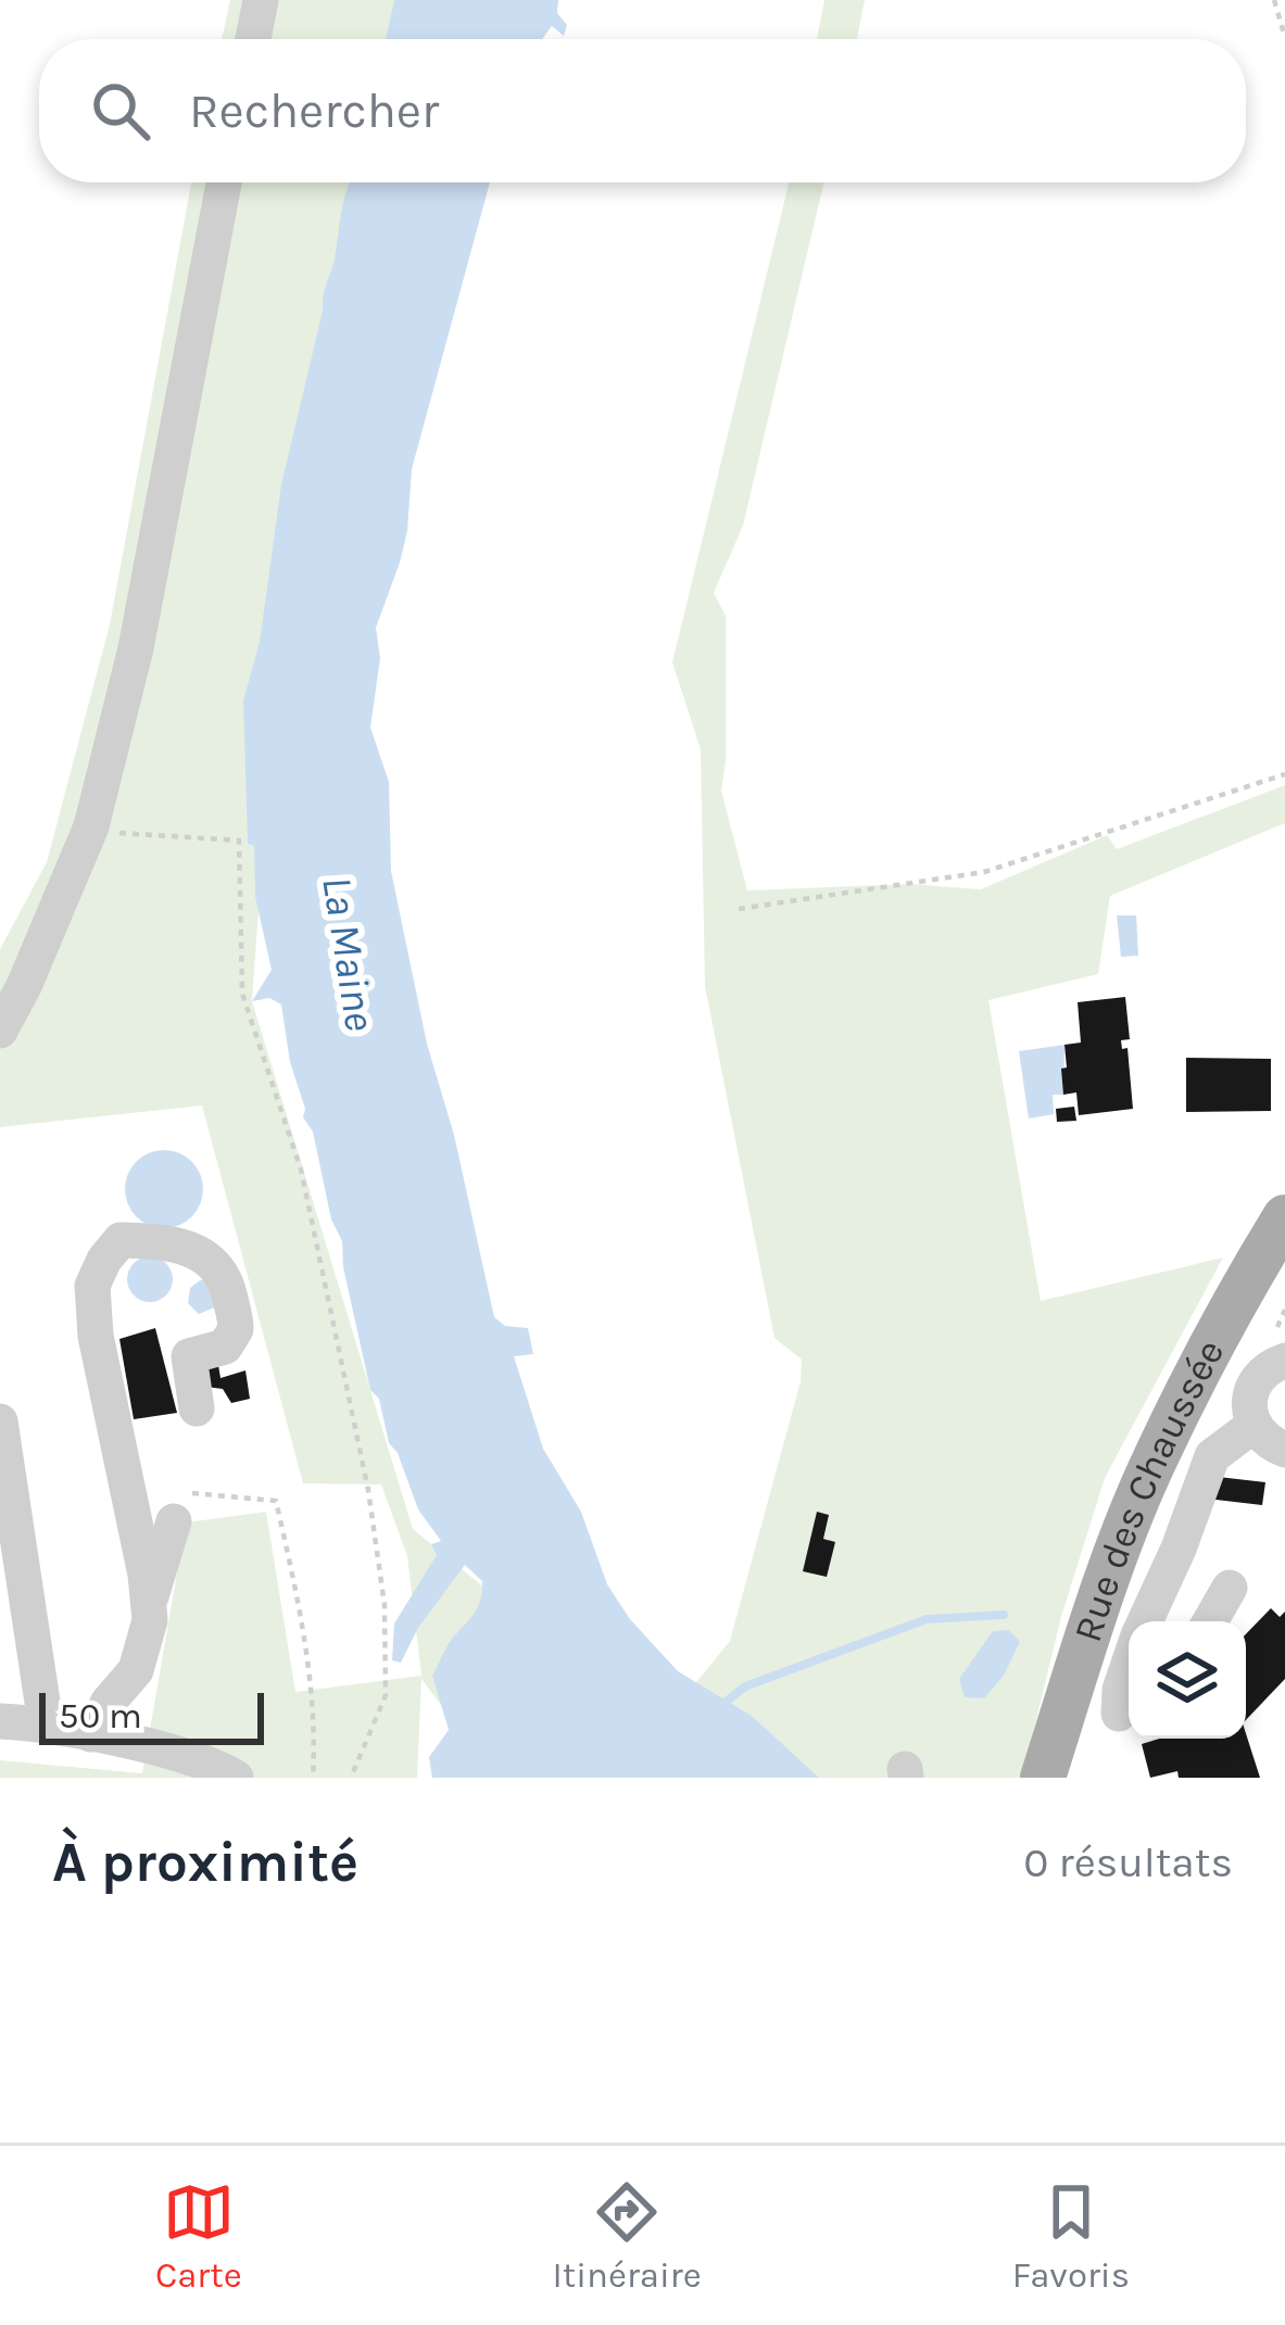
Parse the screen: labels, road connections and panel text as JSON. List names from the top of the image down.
{
  "streets": {
    "main road": ["Rue des Chaussée"]
  },
  "water": ["La Maine"],
  "scale_bar": "50 m",
  "page": {
    "search": "Rechercher",
    "scale": "50 m",
    "heading": ["À proximité", "0 résultats"],
    "nav": ["Carte", "Itinéraire", "Favoris"]
  }
}
